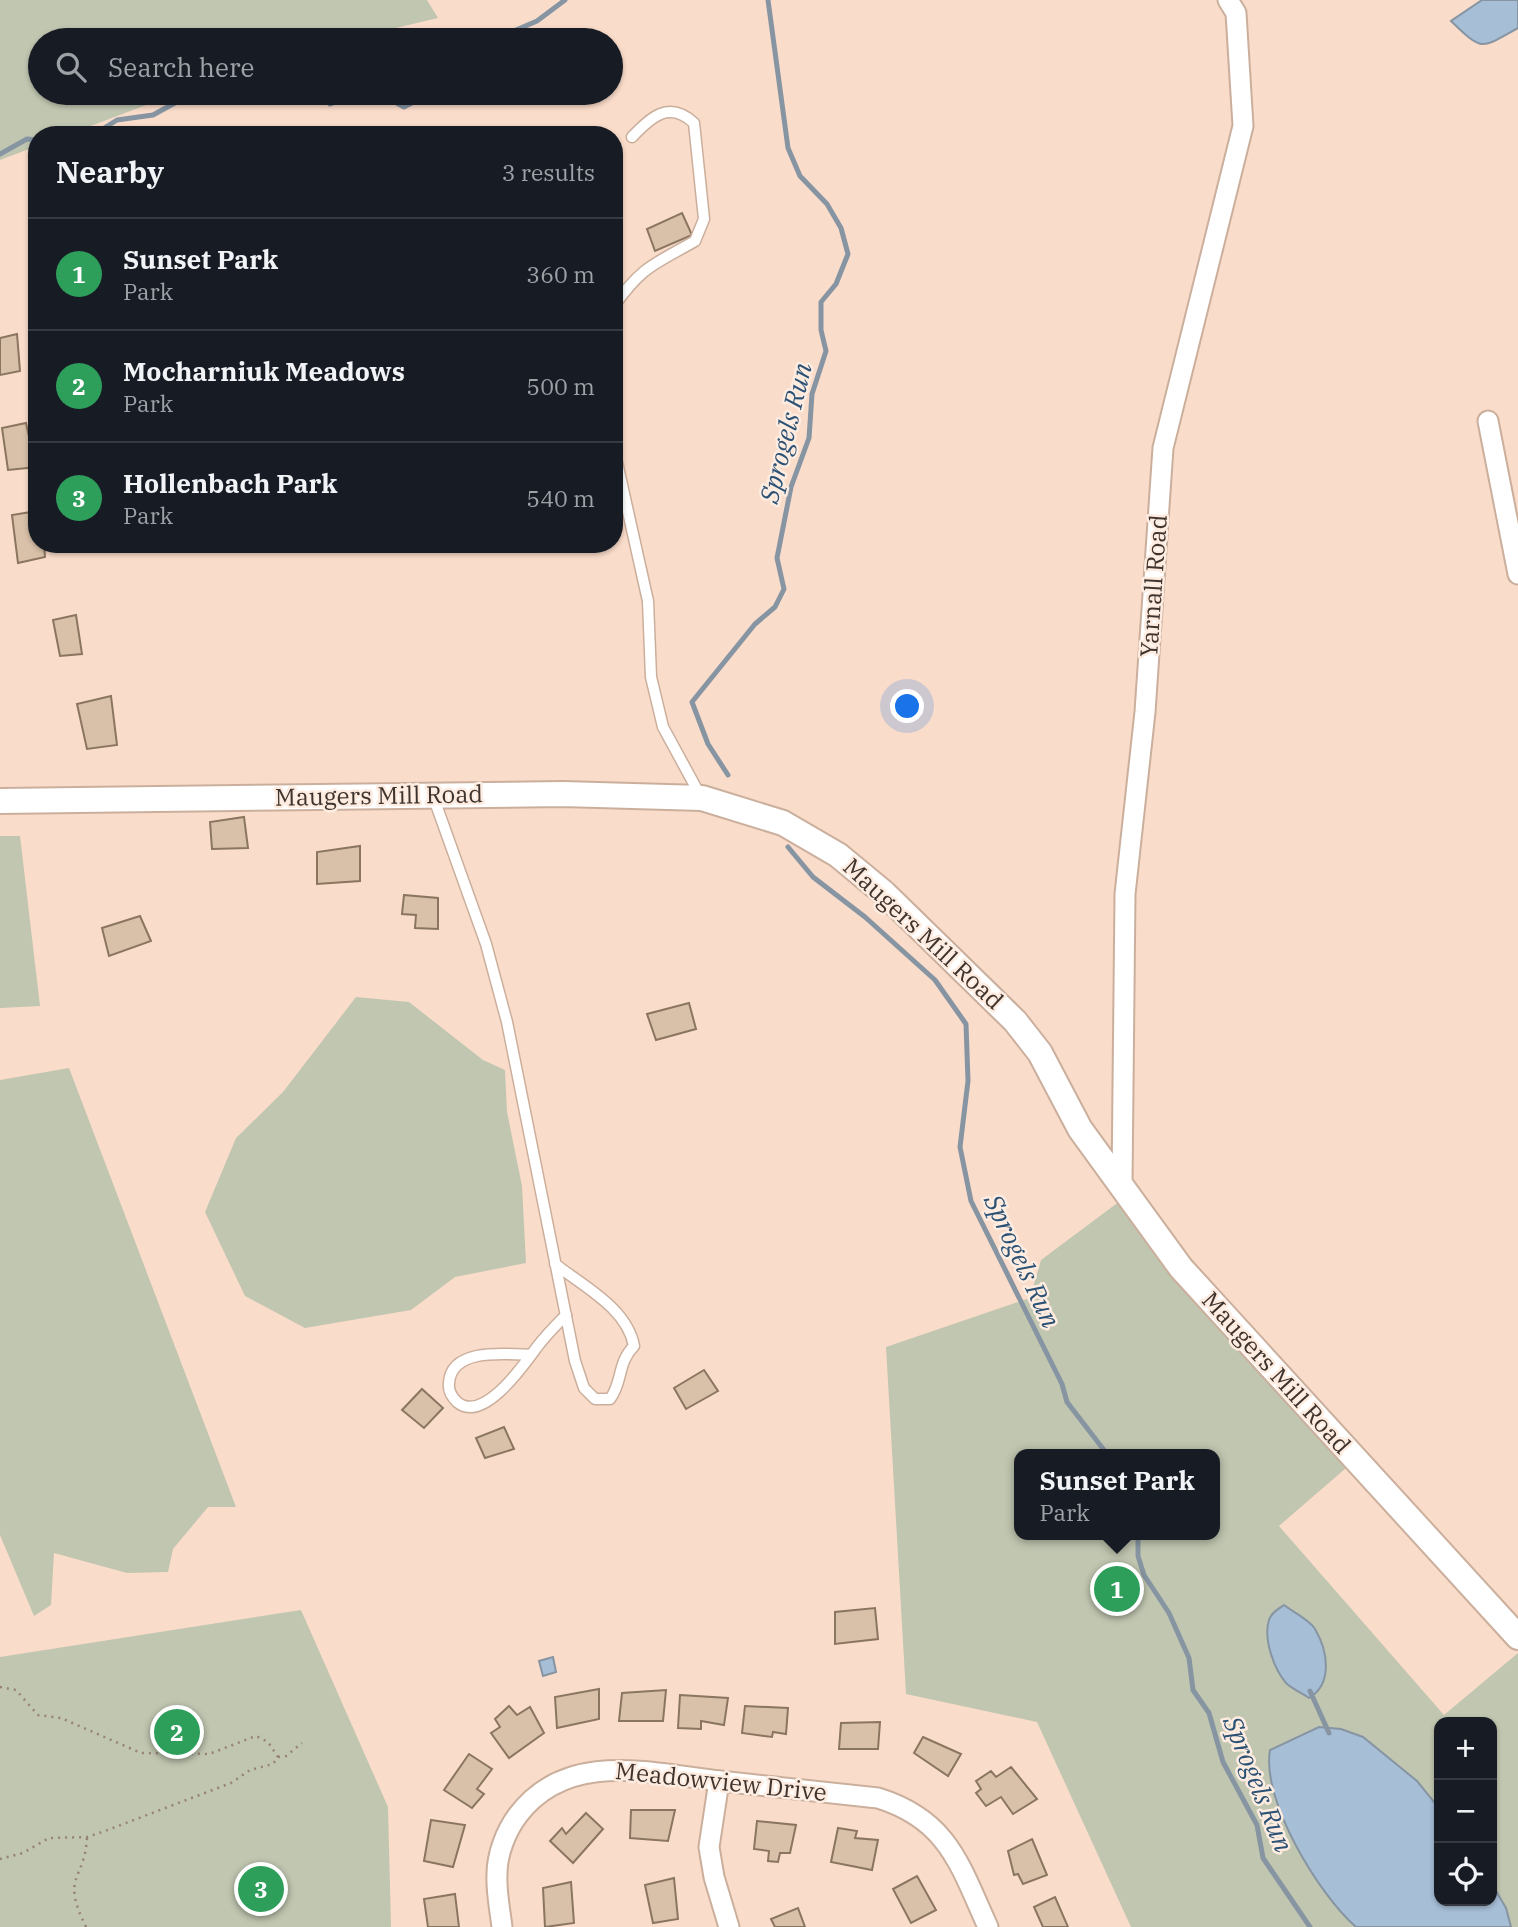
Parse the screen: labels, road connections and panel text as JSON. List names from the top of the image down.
{
  "streets": {
    "street": ["Yarnall Road", "Maugers Mill Road", "Meadowview Drive"]
  },
  "crossings": [
    ["Yarnall Road", "Maugers Mill Road"]
  ],
  "water": ["Sprogels Run"],
  "page": {
    "search": "Search here",
    "heading": ["Nearby", "3 results"],
    "list": [
      {
        "mark": "1",
        "name": "Sunset Park",
        "note": "Park",
        "value": "360 m"
      },
      {
        "mark": "2",
        "name": "Mocharniuk Meadows",
        "note": "Park",
        "value": "500 m"
      },
      {
        "mark": "3",
        "name": "Hollenbach Park",
        "note": "Park",
        "value": "540 m"
      }
    ],
    "popup": ["Sunset Park", "Park"],
    "pins": ["1", "2", "3"],
    "map_buttons": ["+", "−"]
  }
}
